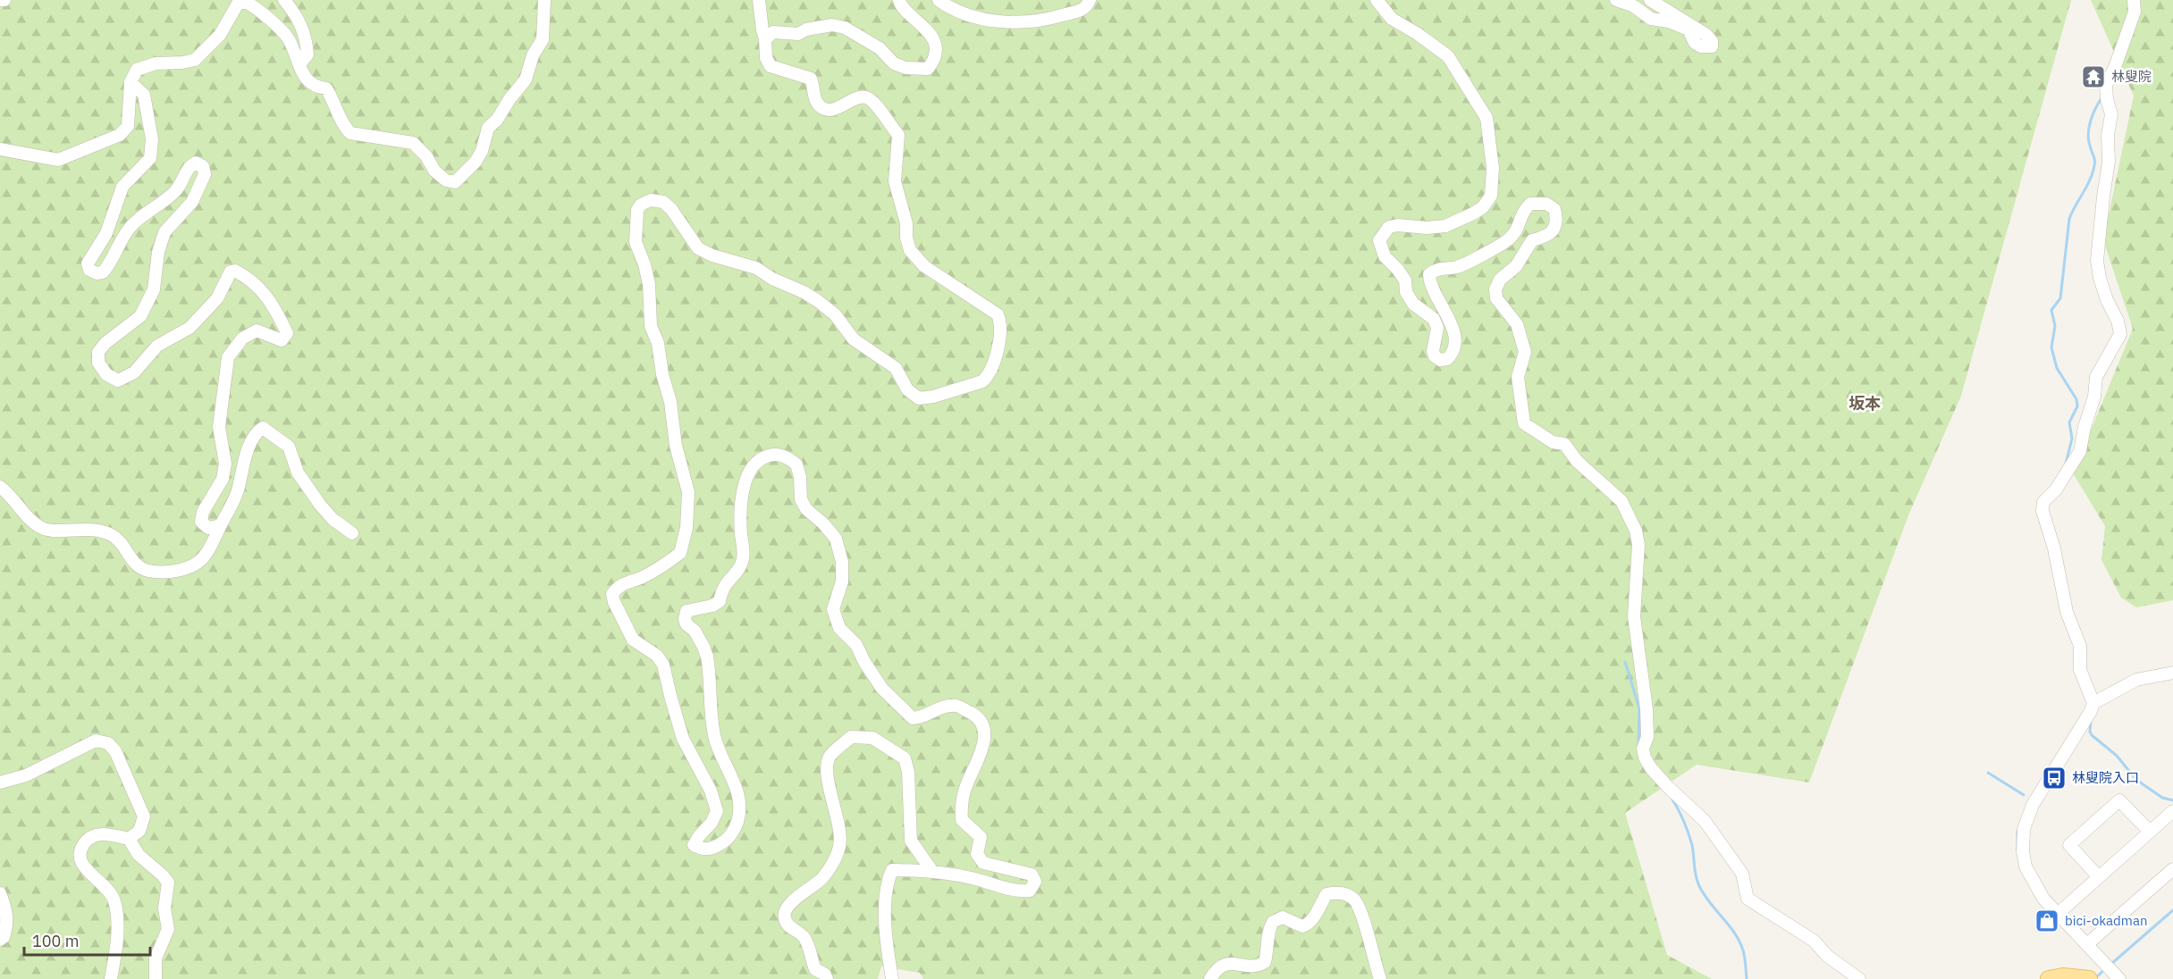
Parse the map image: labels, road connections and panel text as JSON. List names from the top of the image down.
{
  "districts": ["坂本"],
  "places": {
    "temple": ["林叟院"],
    "bus stop": ["林叟院入口"],
    "shop": ["bici-okadman"]
  },
  "scale_bar": "100 m"
}
